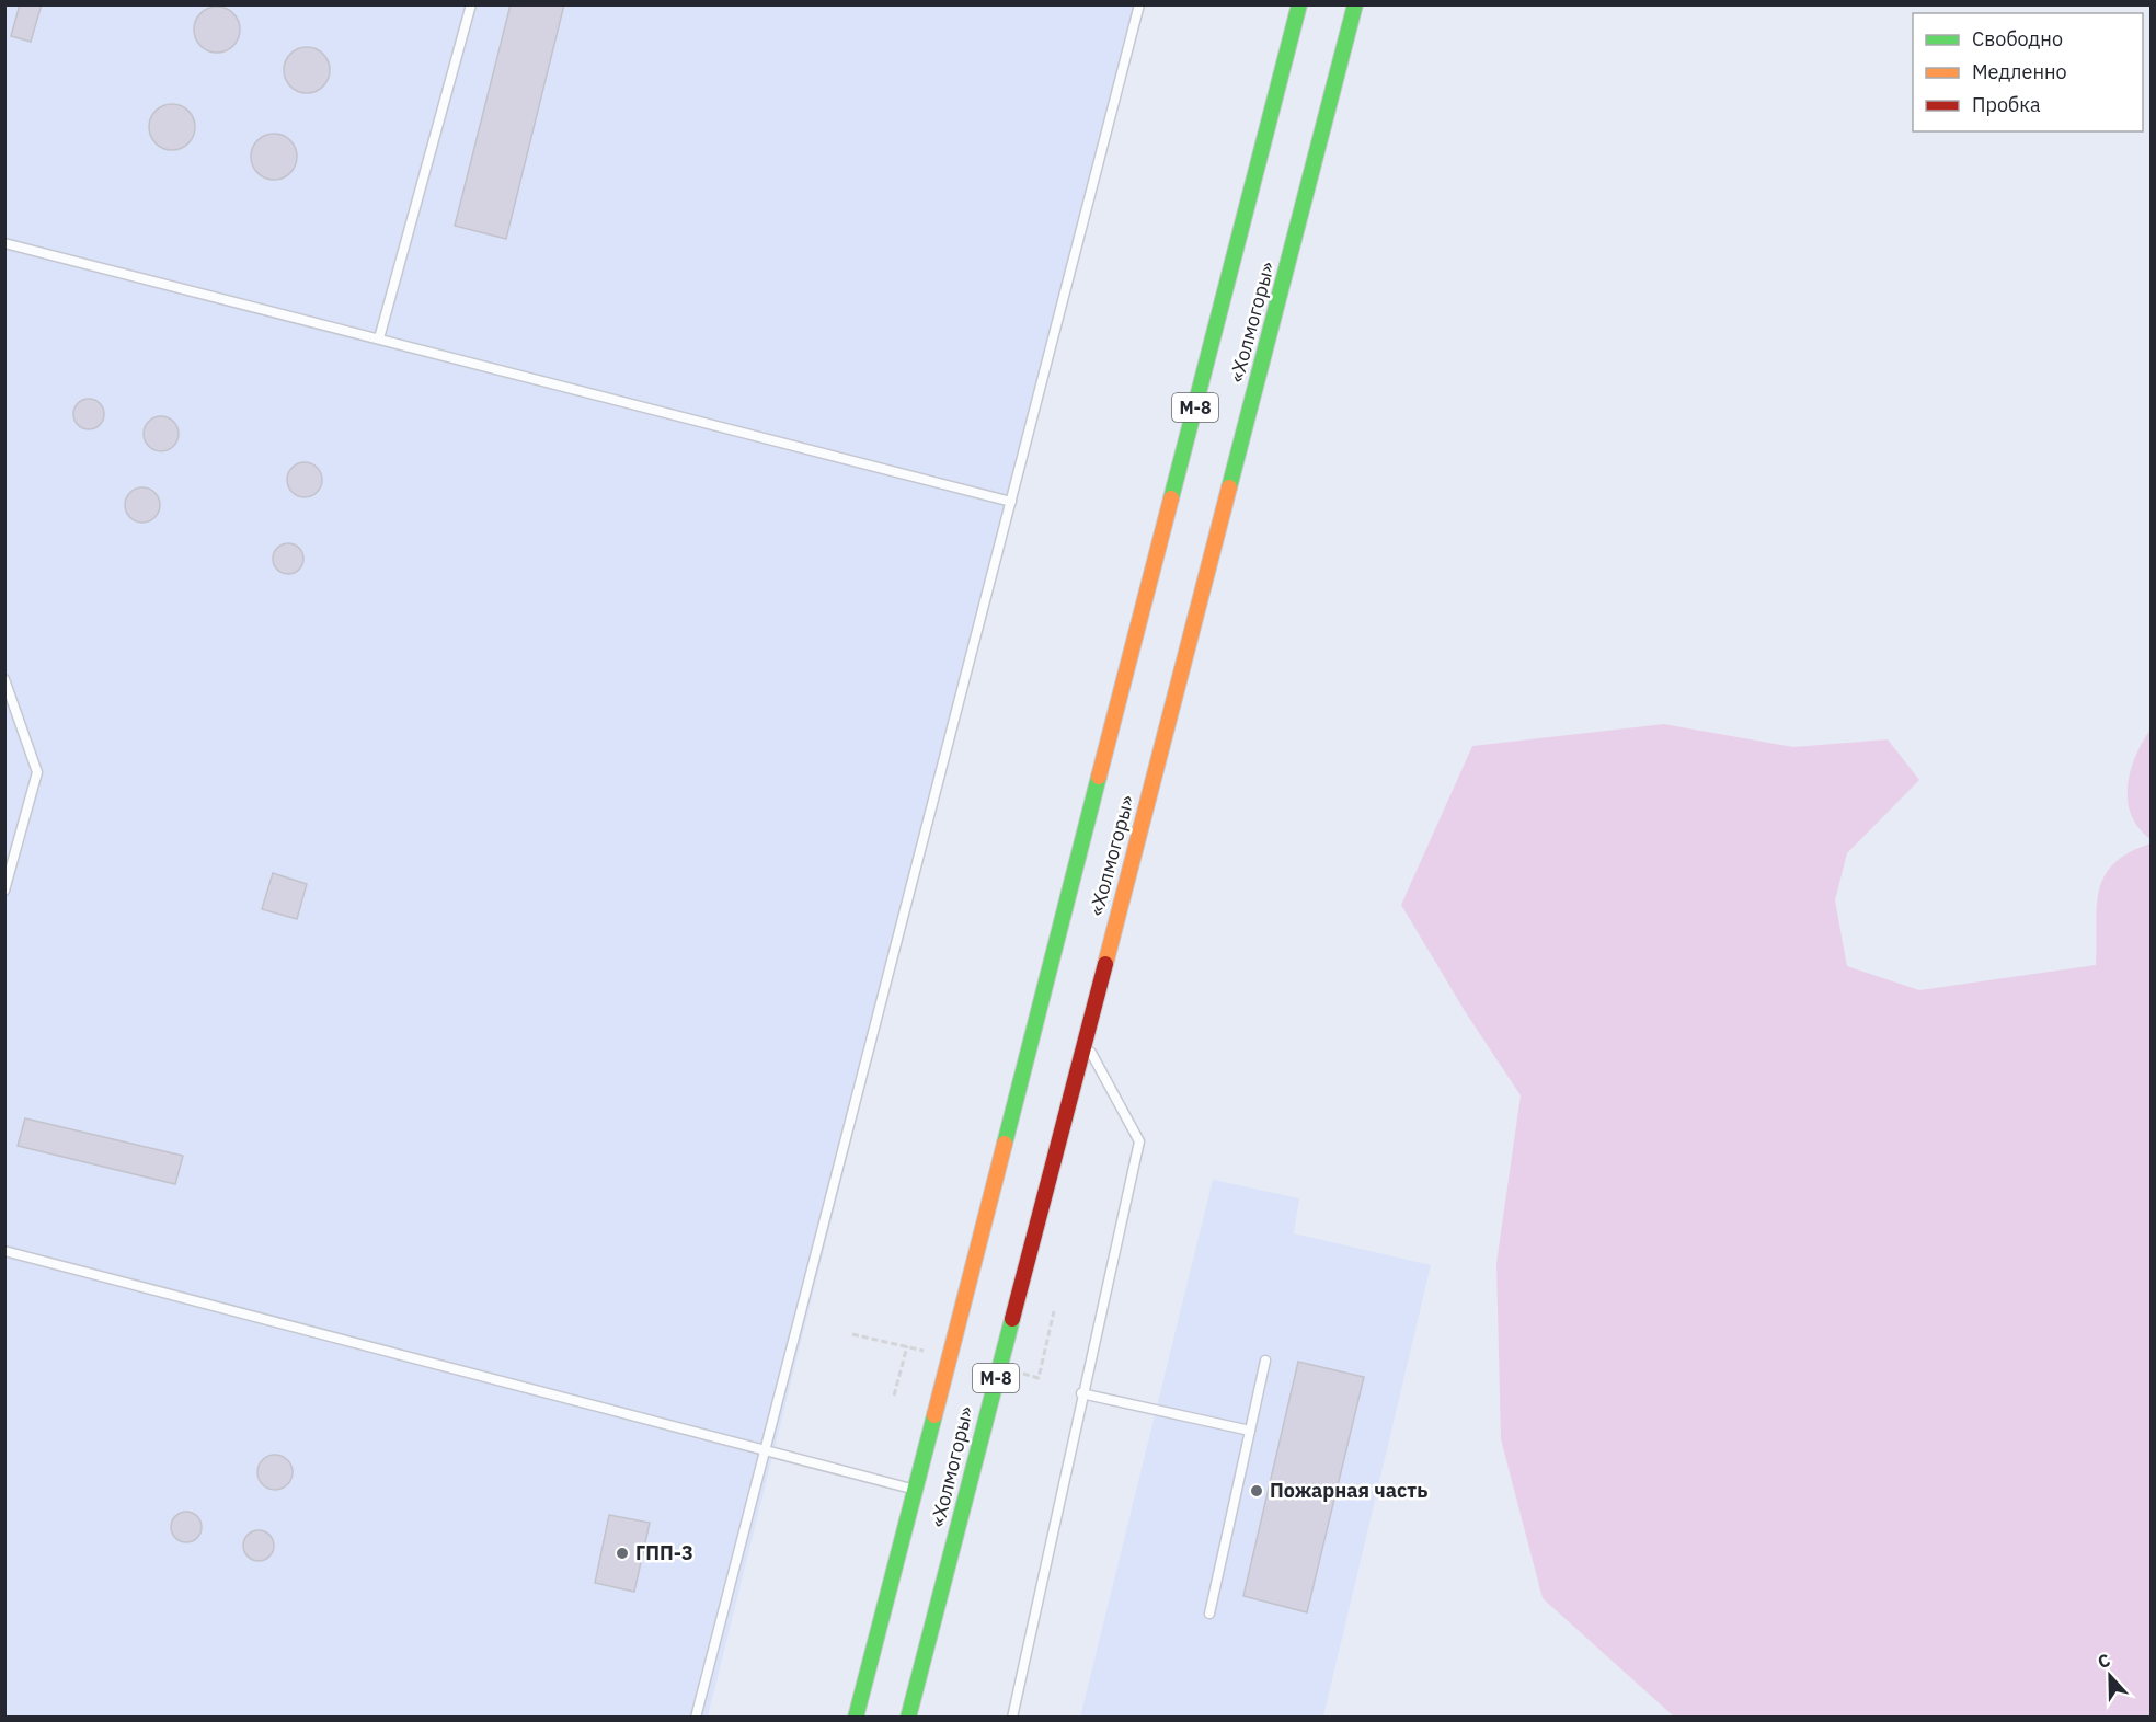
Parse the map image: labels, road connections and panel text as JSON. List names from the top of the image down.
{
  "streets": {
    "highway": ["«Холмогоры»", "М-8"]
  },
  "places": ["Пожарная часть", "ГПП-3"],
  "legend": ["Свободно", "Медленно", "Пробка"],
  "north": "top"
}
